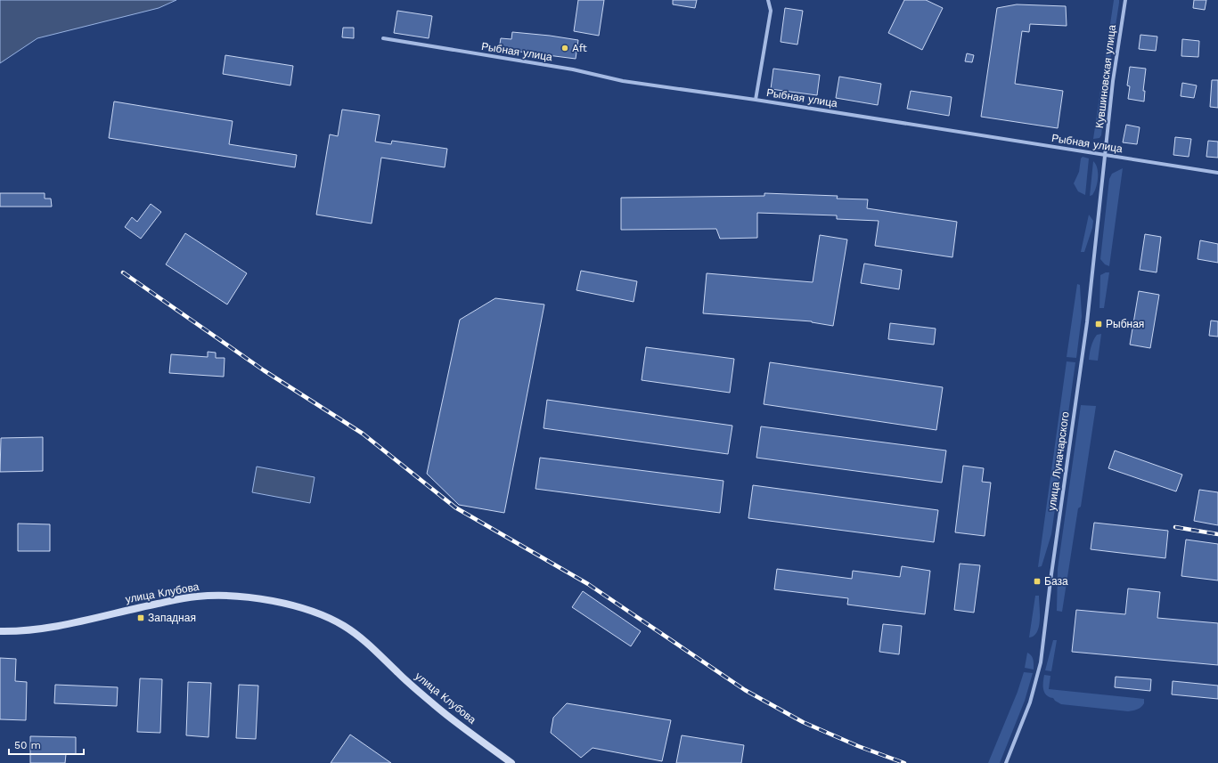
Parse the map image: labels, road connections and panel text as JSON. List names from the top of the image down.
{
  "streets": {
    "main road": ["улица Клубова"],
    "street": ["Рыбная улица", "Кувшиновская улица", "улица Луначарского"]
  },
  "crossings": [
    ["Рыбная улица", "Кувшиновская улица"],
    ["Рыбная улица", "улица Луначарского"],
    ["Кувшиновская улица", "улица Луначарского"]
  ],
  "places": {
    "other": ["Aft"],
    "transit": ["Рыбная", "База", "Западная"]
  },
  "scale_bar": "50 m"
}
